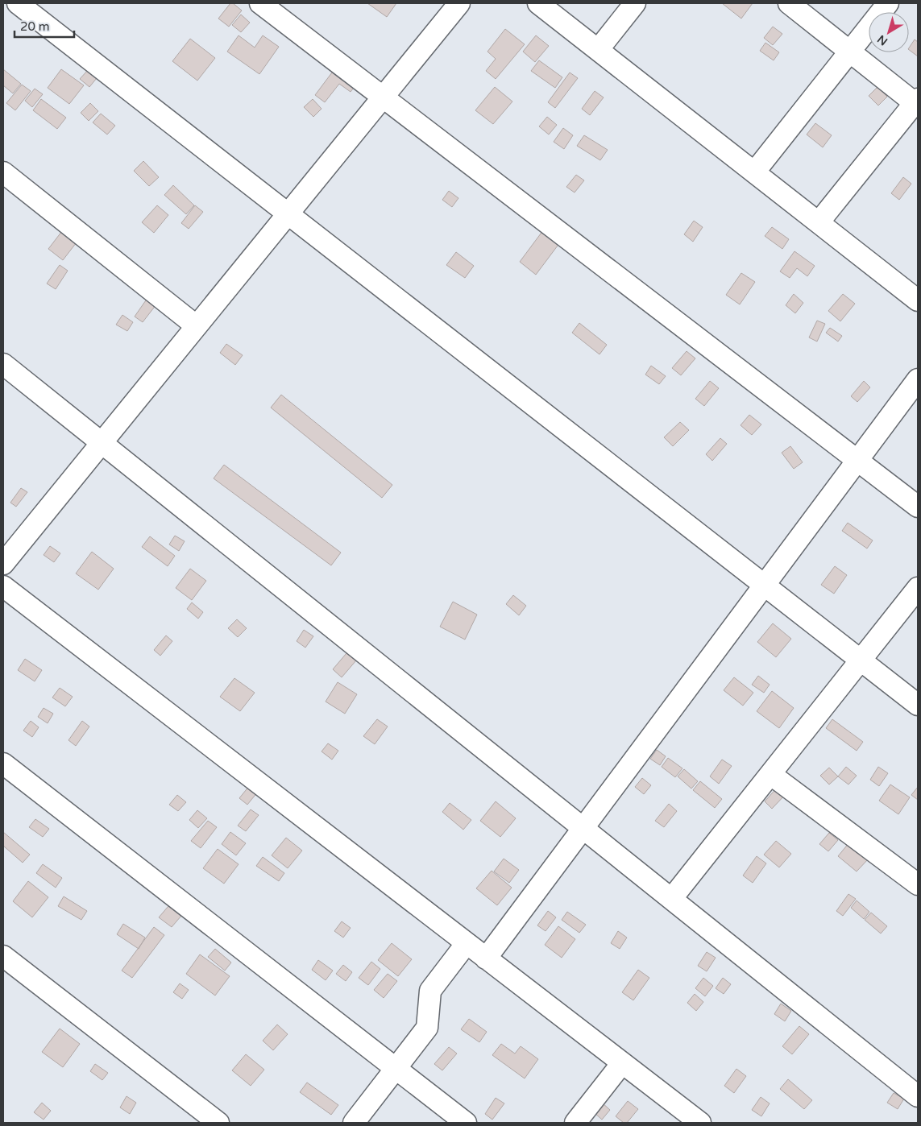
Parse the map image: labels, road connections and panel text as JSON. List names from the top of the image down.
{
  "scale_bar": "20 m",
  "north": "bottom left"
}
